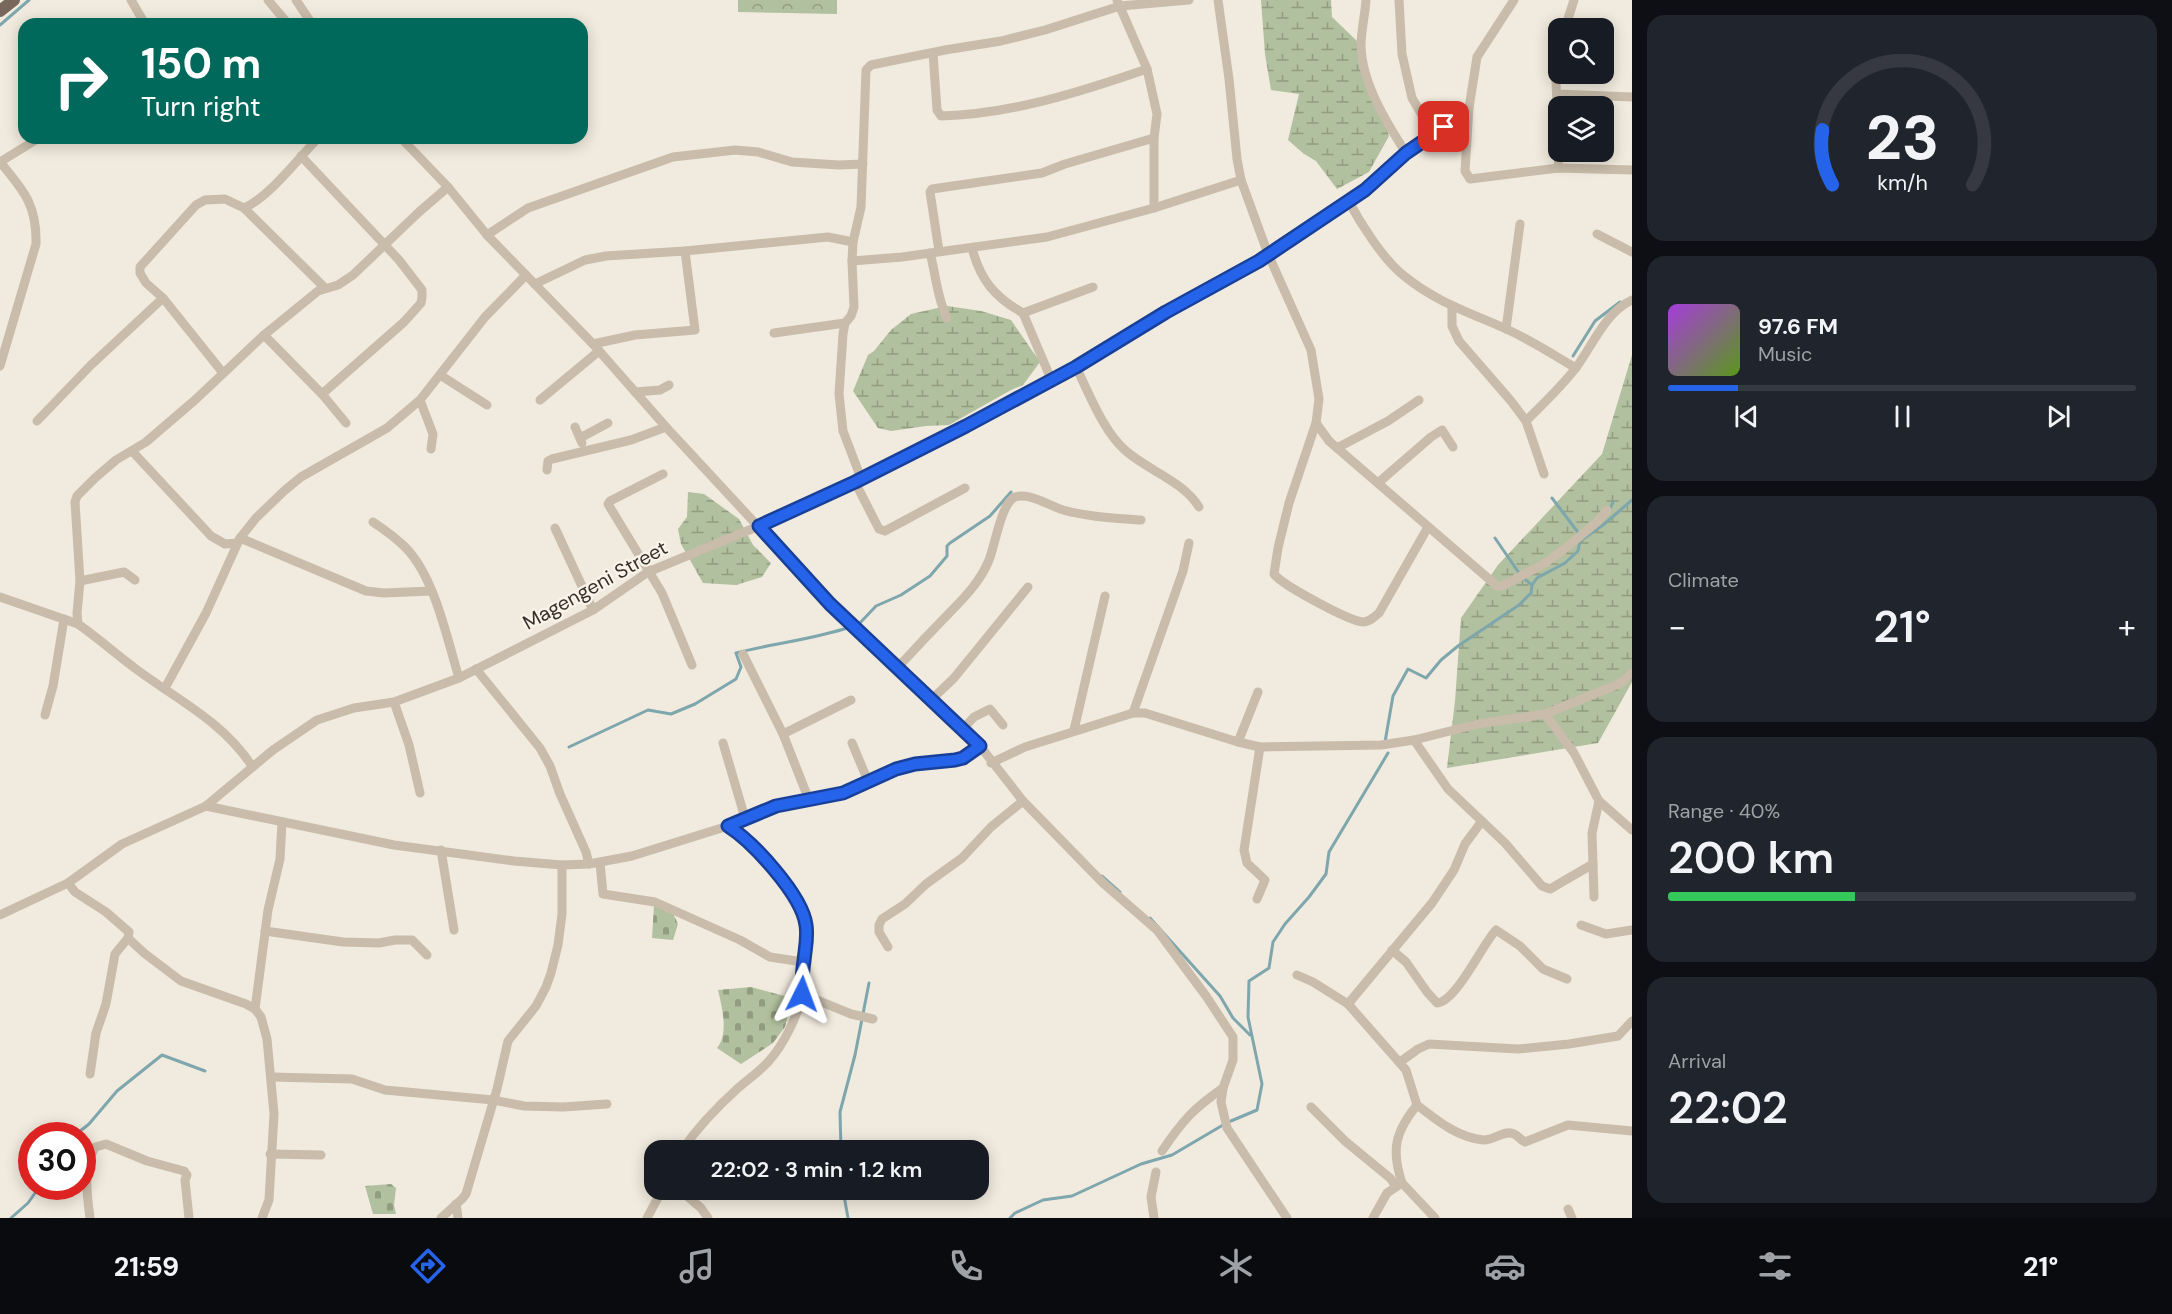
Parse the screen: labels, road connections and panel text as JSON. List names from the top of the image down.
{
  "streets": {
    "street": ["Magengeni Street"]
  },
  "page": {
    "turn": ["150 m", "Turn right"],
    "song": ["97.6 FM", "Music"],
    "tile": [
      "Climate",
      ["Range · 40%", "200 km"],
      ["Arrival", "22:02"]
    ],
    "heat": ["−", "21°", "+"],
    "limit": "30",
    "trip": "22:02 · 3 min · 1.2 km",
    "tabs": ["21:59", "21°"],
    "gauge": ["23", "km/h"]
  }
}
